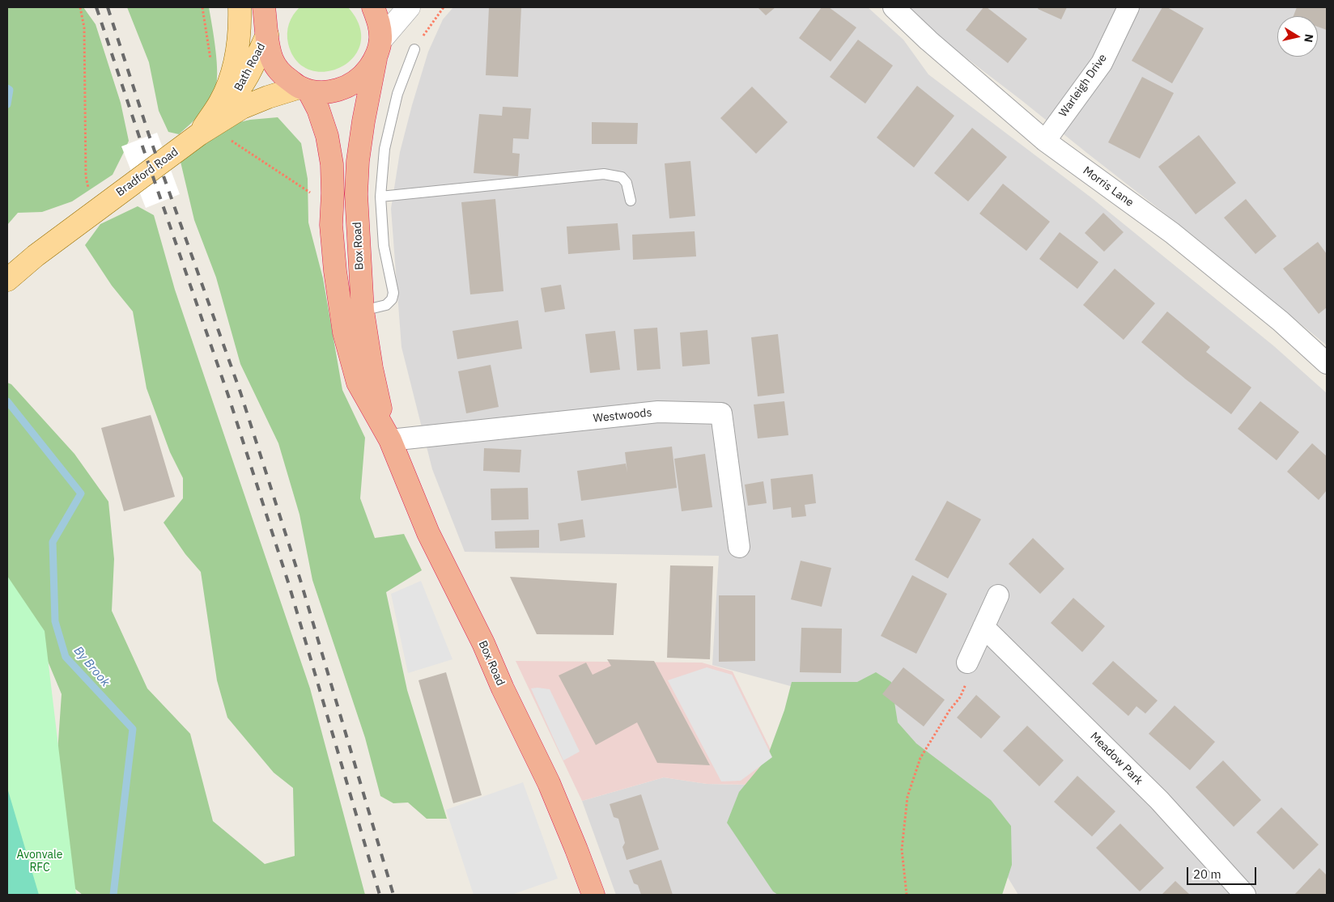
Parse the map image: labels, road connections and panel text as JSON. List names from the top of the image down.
{
  "streets": {
    "highway": ["Box Road"],
    "main road": ["Bath Road", "Bradford Road"],
    "street": [
      "Warleigh Drive",
      "Morris Lane",
      "Westwoods",
      "Meadow Park"
    ]
  },
  "crossings": [
    ["Bath Road", "Bradford Road"],
    ["Warleigh Drive", "Morris Lane"],
    ["Bradford Road", "Box Road"],
    ["Box Road", "Westwoods"]
  ],
  "water": ["By Brook"],
  "parks": ["Avonvale RFC"],
  "scale_bar": "20 m",
  "north": "right"
}
